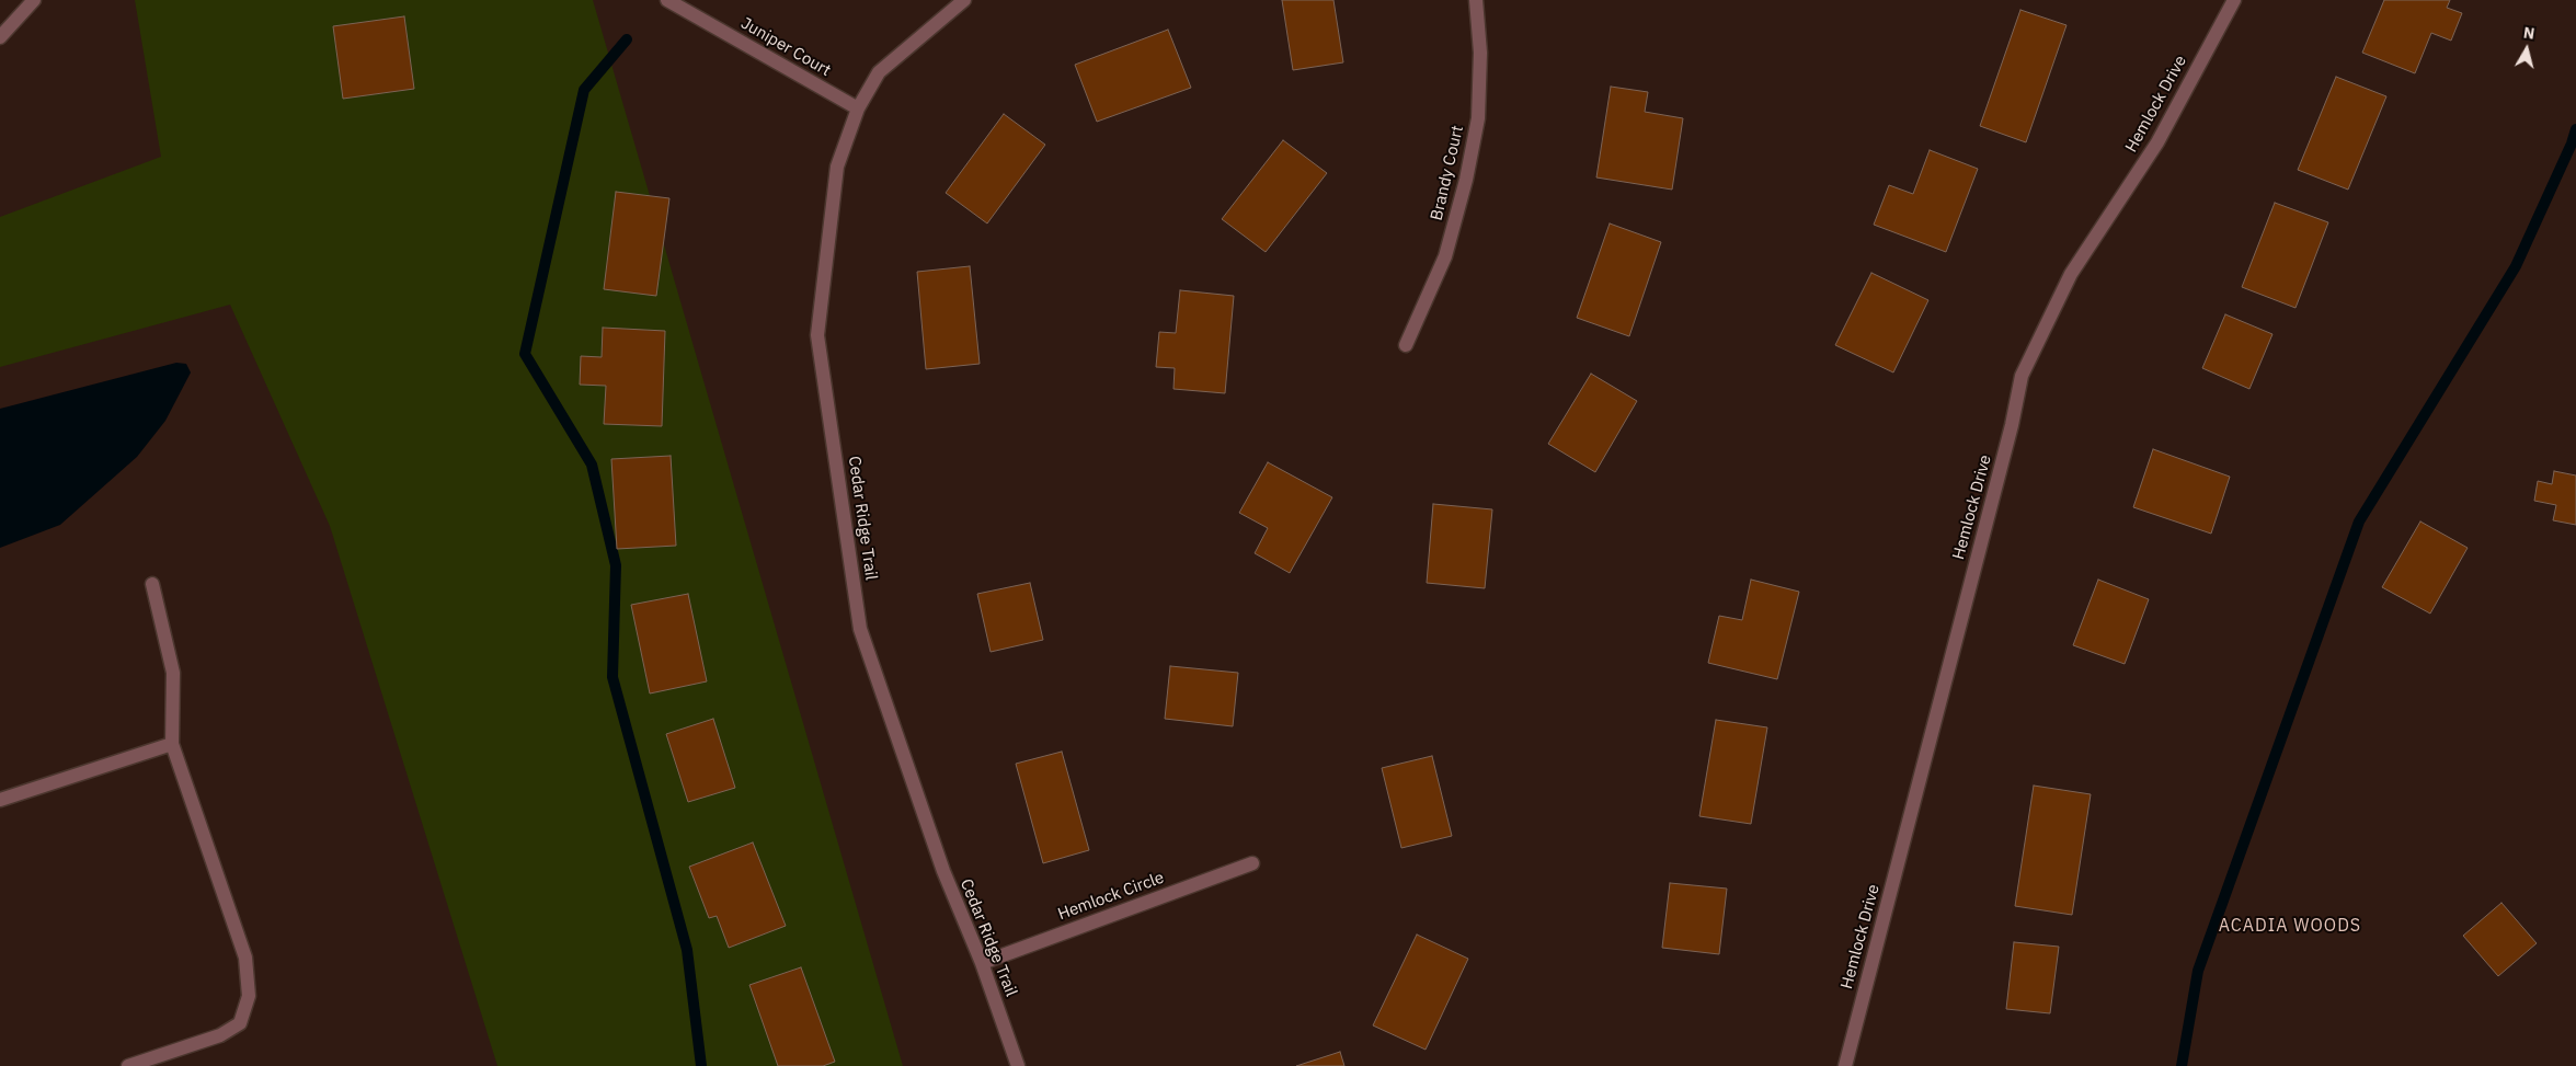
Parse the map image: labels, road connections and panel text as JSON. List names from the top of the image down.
{
  "streets": {
    "street": [
      "Juniper Court",
      "Hemlock Drive",
      "Brandy Court",
      "Cedar Ridge Trail",
      "Hemlock Circle"
    ]
  },
  "crossings": [
    ["Juniper Court", "Cedar Ridge Trail"],
    ["Cedar Ridge Trail", "Hemlock Circle"]
  ],
  "districts": ["ACADIA WOODS"],
  "north": "top"
}
